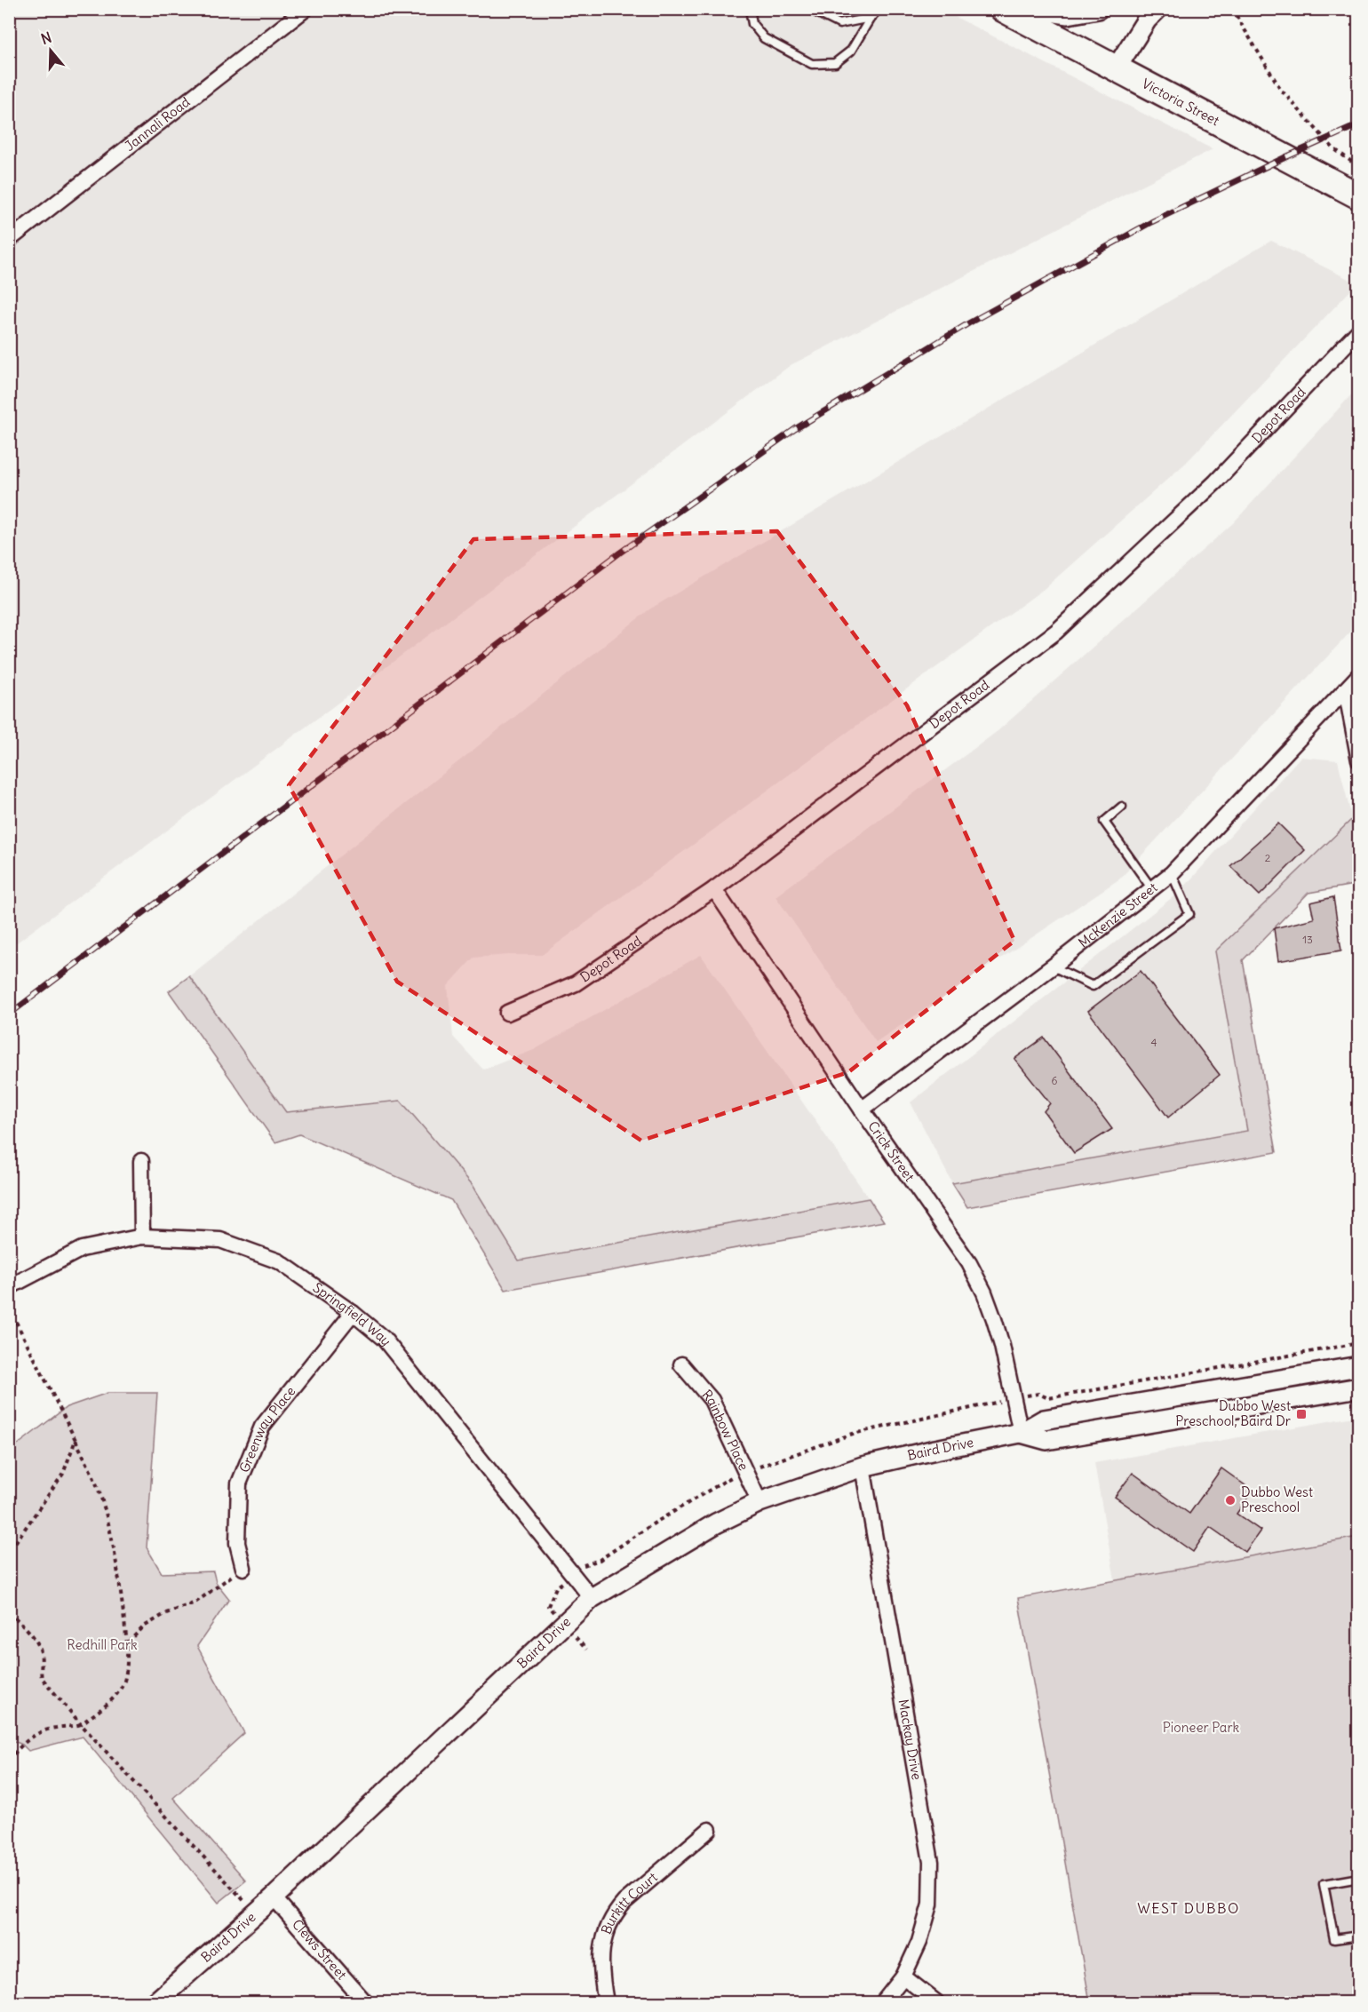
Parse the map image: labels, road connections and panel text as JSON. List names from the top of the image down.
{
  "streets": {
    "highway": ["Victoria Street"],
    "street": [
      "Jannali Road",
      "Depot Road",
      "McKenzie Street",
      "Crick Street",
      "Springfield Way",
      "Greenway Place",
      "Rainbow Place",
      "Baird Drive",
      "Mackay Drive",
      "Burkitt Court",
      "Clews Street"
    ]
  },
  "crossings": [
    ["Depot Road", "Crick Street"],
    ["McKenzie Street", "Crick Street"],
    ["Crick Street", "Baird Drive"],
    ["Springfield Way", "Greenway Place"],
    ["Springfield Way", "Baird Drive"],
    ["Rainbow Place", "Baird Drive"],
    ["Baird Drive", "Mackay Drive"],
    ["Baird Drive", "Clews Street"]
  ],
  "districts": ["WEST DUBBO"],
  "parks": ["Redhill Park", "Pioneer Park"],
  "places": {
    "transit": ["Dubbo West Preschool, Baird Dr"],
    "other": ["Dubbo West Preschool"]
  },
  "house_numbers": [
    "2",
    "13",
    "4",
    "6"
  ],
  "north": "top"
}
